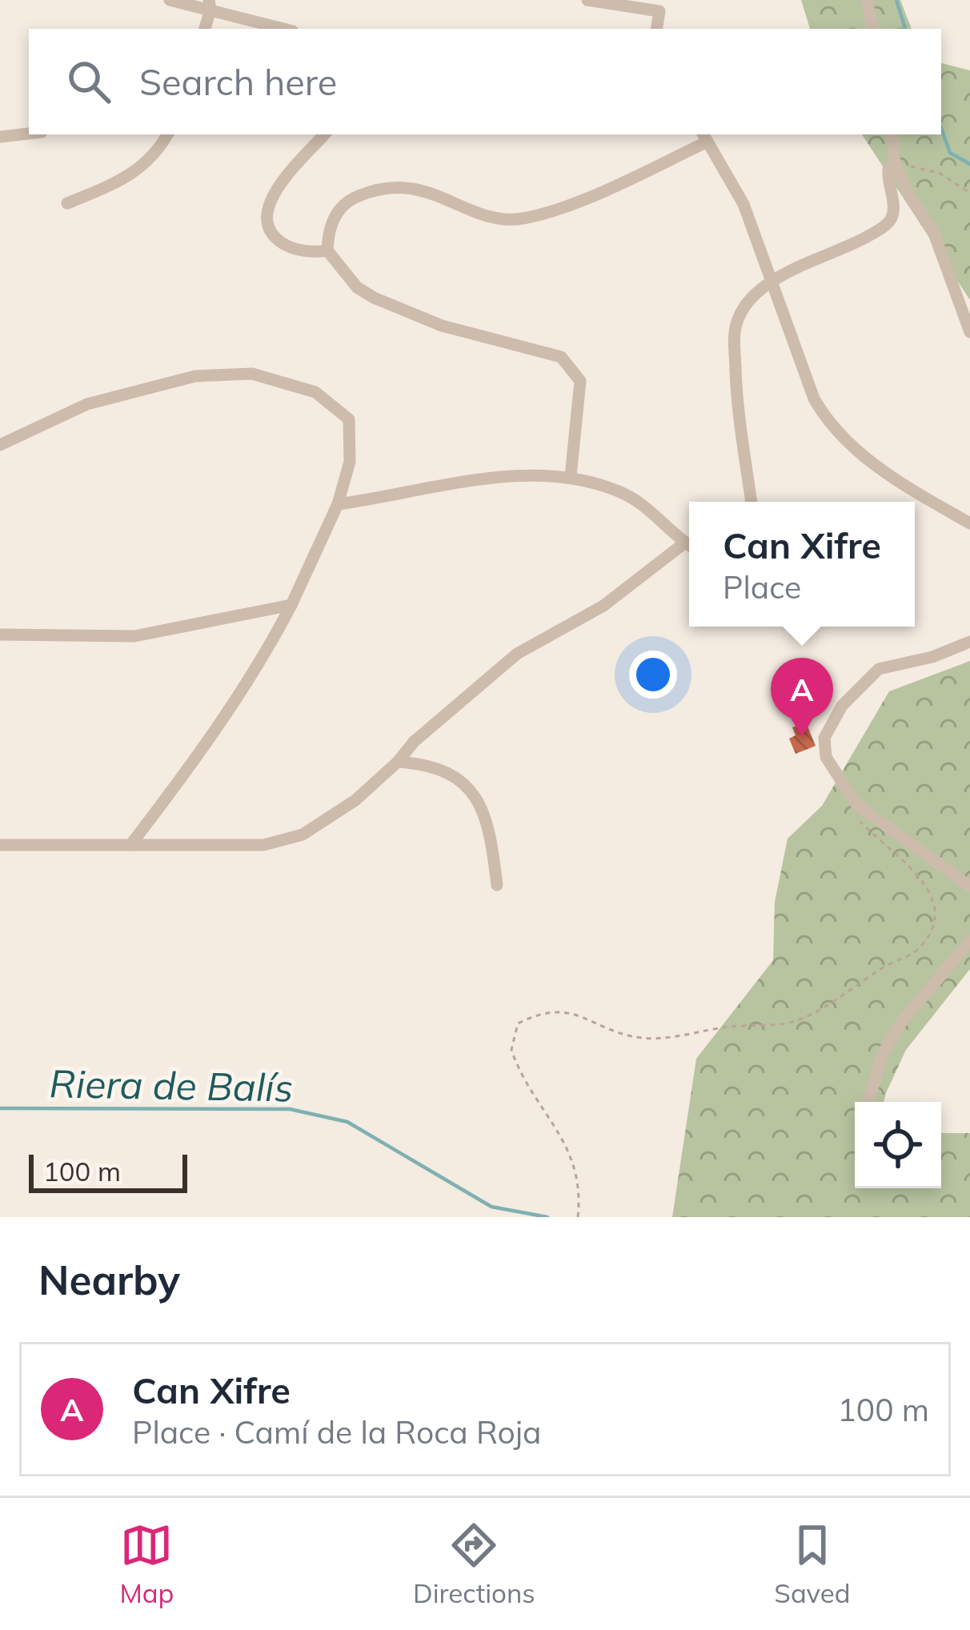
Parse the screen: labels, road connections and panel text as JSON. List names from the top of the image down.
{
  "water": ["Riera de Balís"],
  "scale_bar": "100 m",
  "page": {
    "search": "Search here",
    "popup": ["Can Xifre", "Place"],
    "pins": "A",
    "scale": "100 m",
    "heading": "Nearby",
    "list": [
      {
        "mark": "A",
        "name": "Can Xifre",
        "note": "Place · Camí de la Roca Roja",
        "value": "100 m"
      }
    ],
    "nav": ["Map", "Directions", "Saved"]
  }
}
